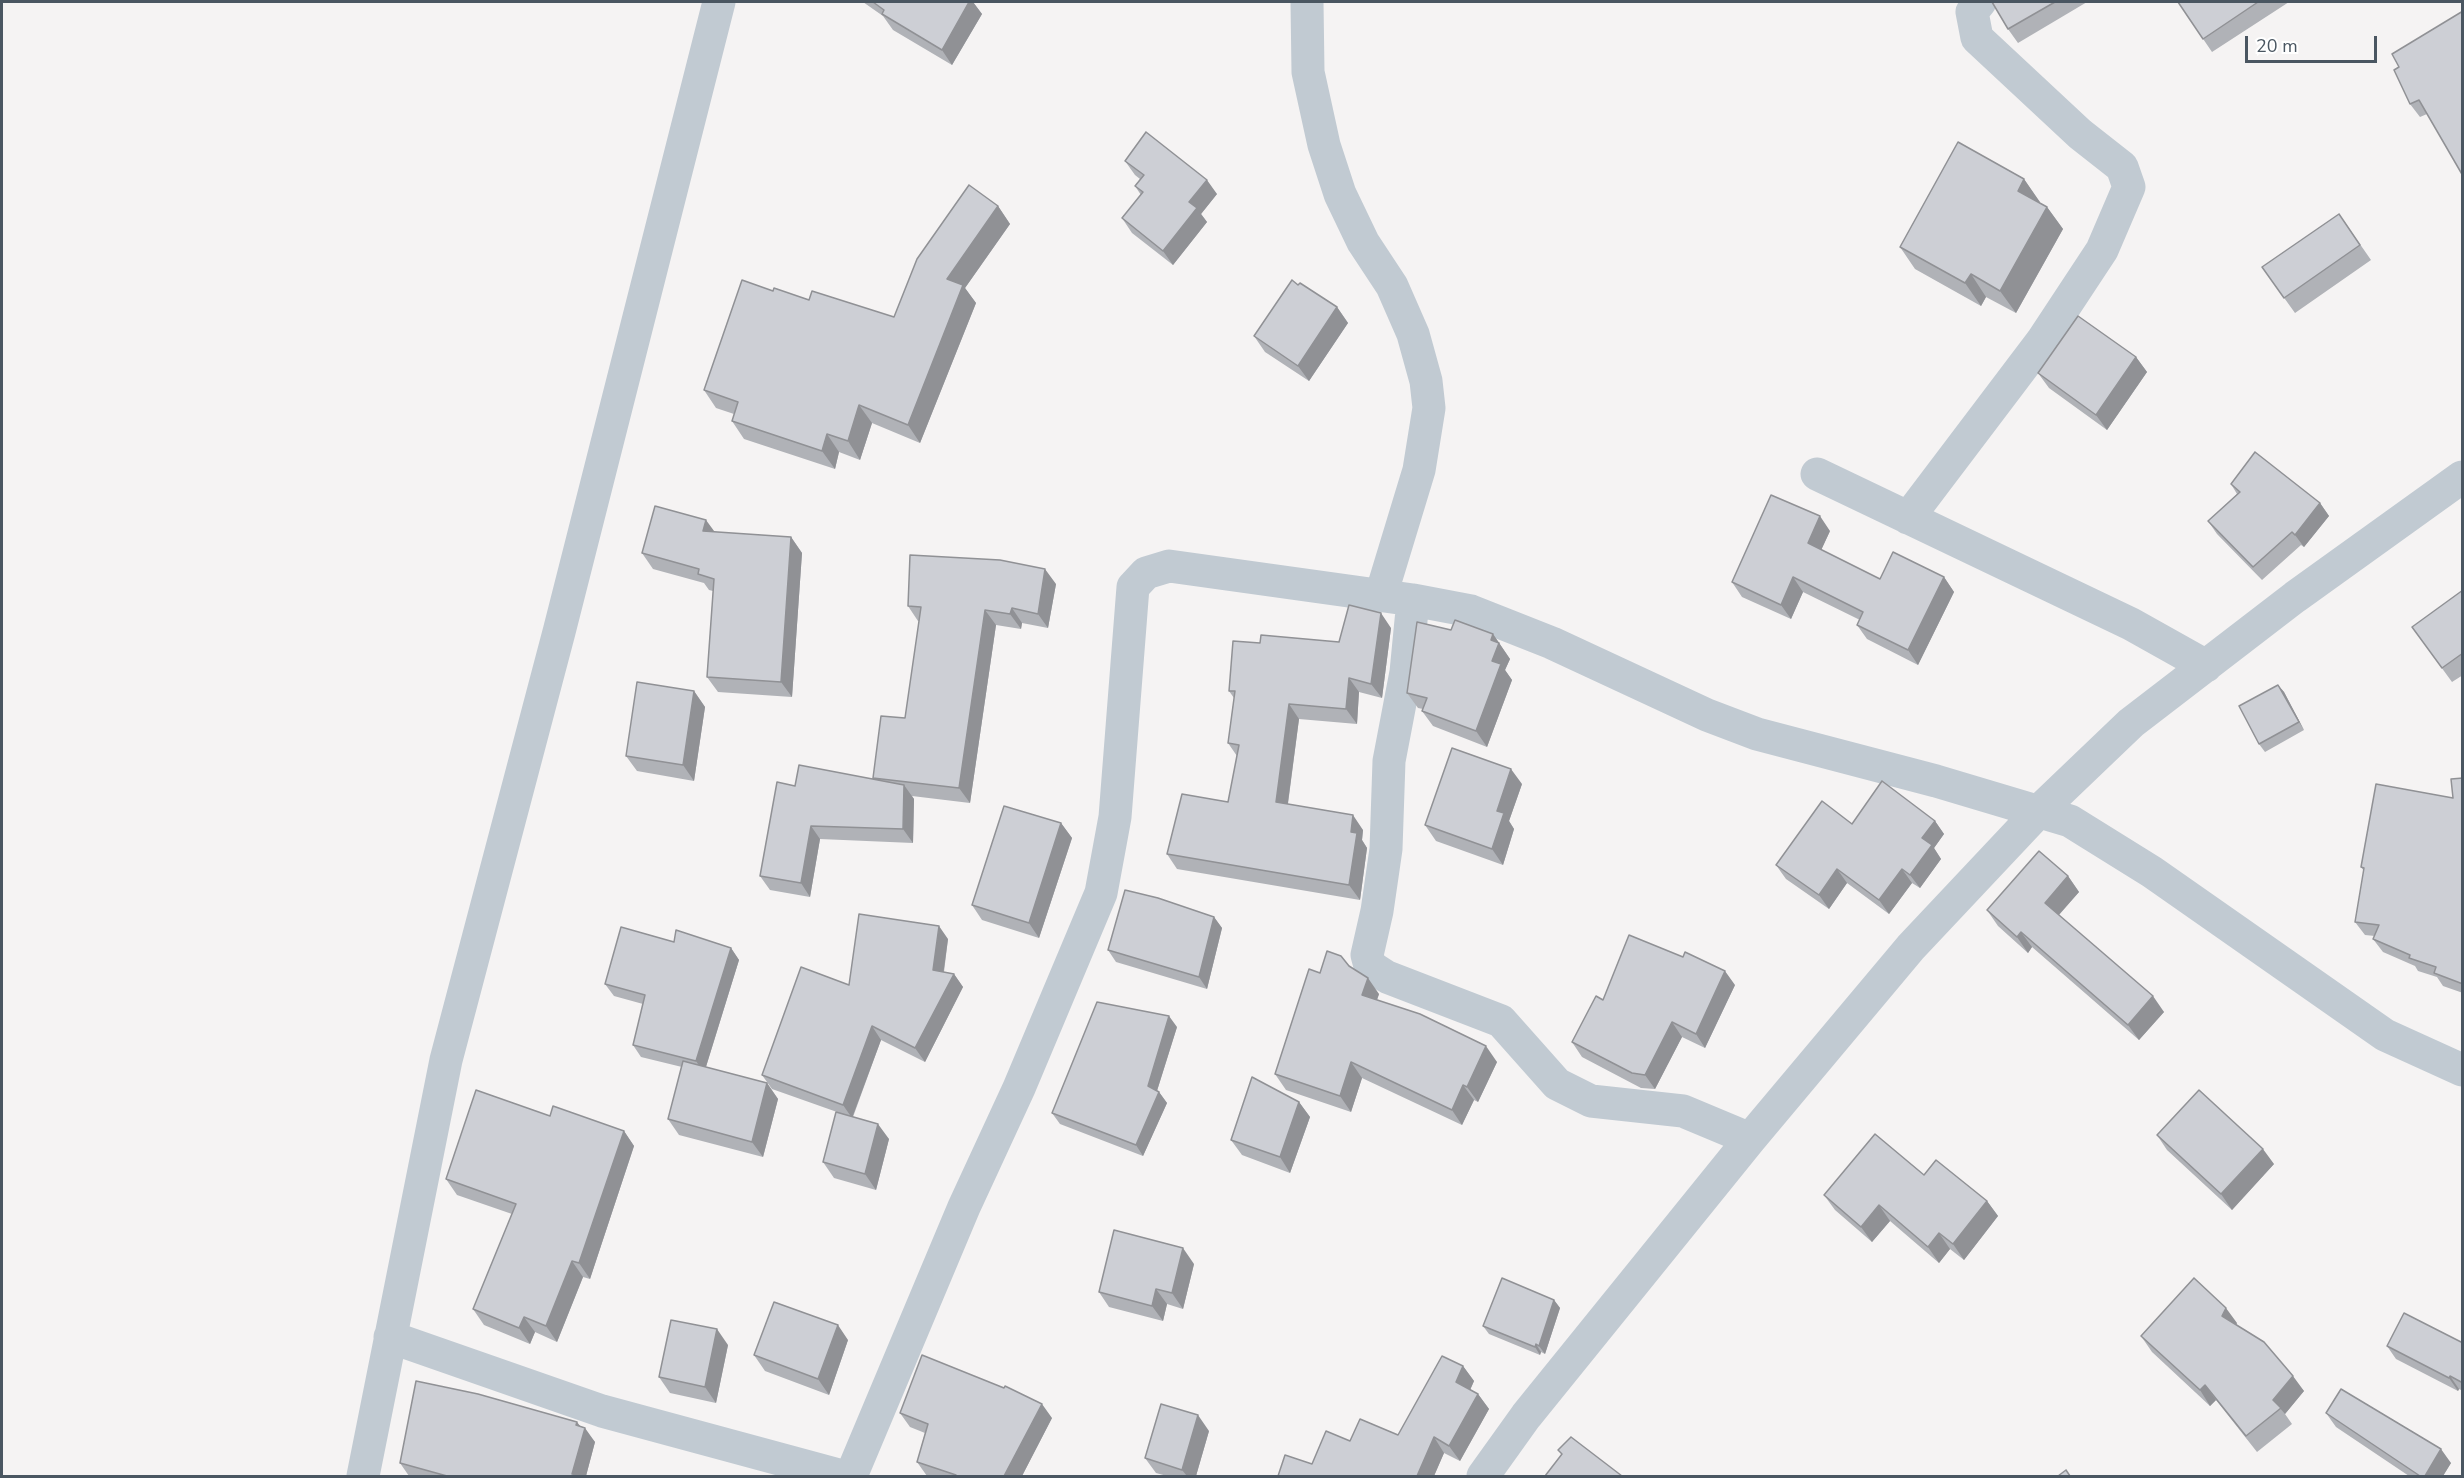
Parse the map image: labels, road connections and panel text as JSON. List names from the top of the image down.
{
  "scale_bar": "20 m"
}
